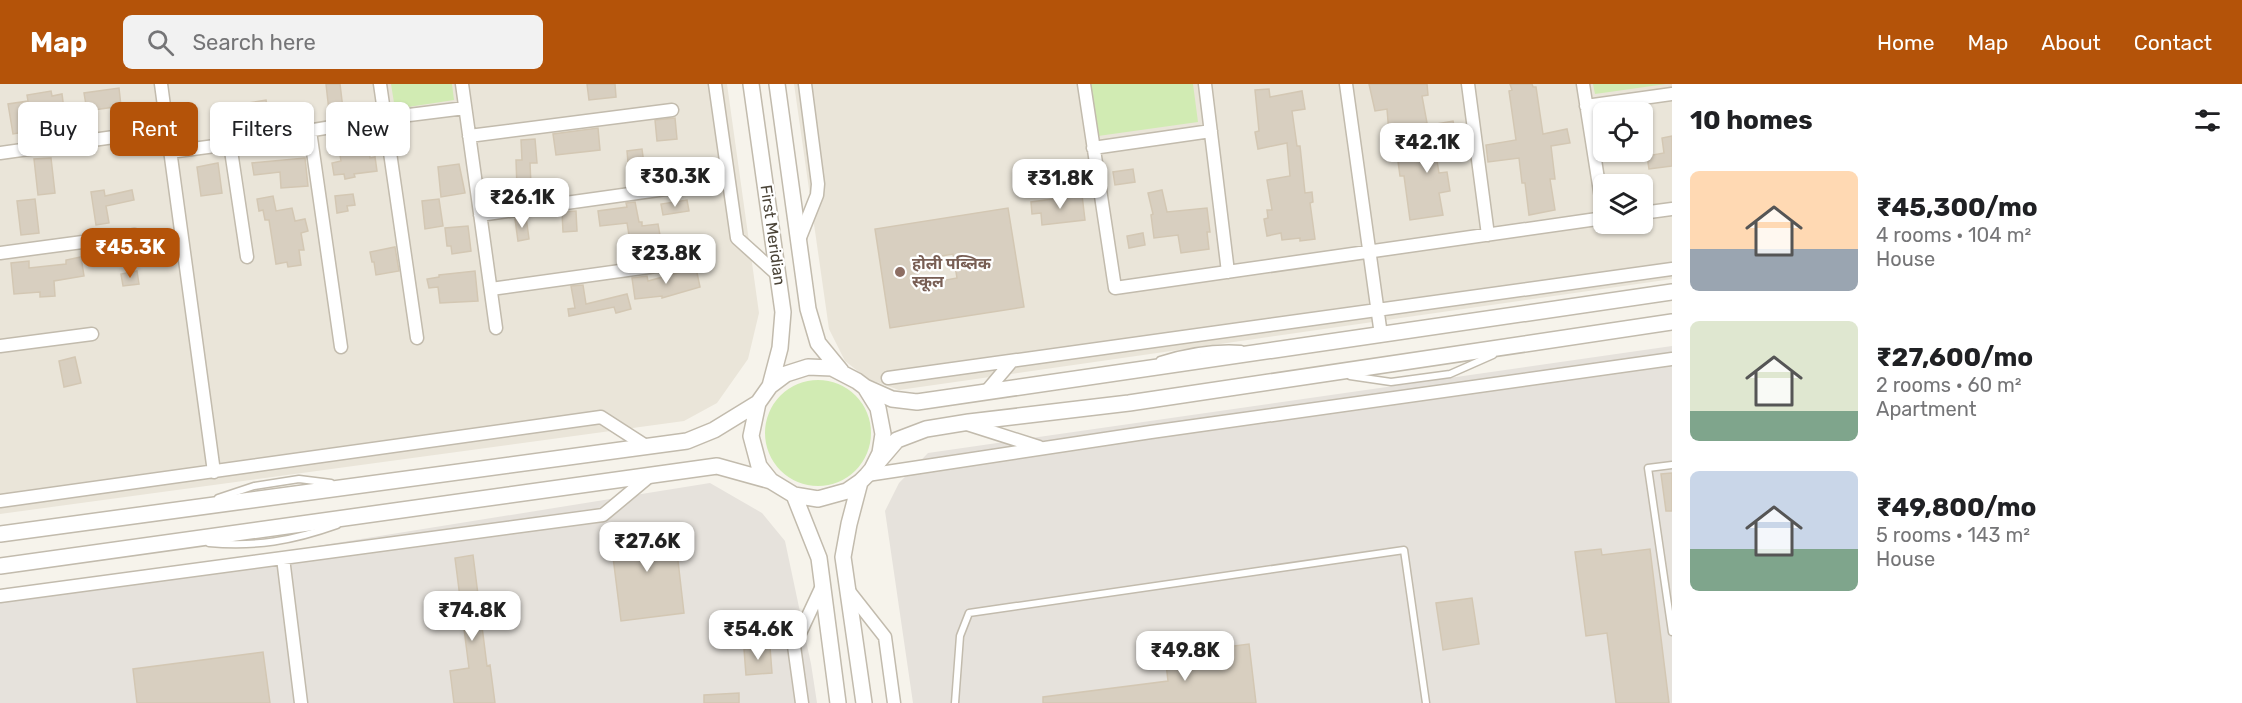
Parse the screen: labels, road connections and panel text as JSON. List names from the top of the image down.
{
  "streets": {
    "street": ["First Meridian"]
  },
  "places": ["होली पब्लिक स्कूल"],
  "page": {
    "header": "Map",
    "search": "Search here",
    "nav": [
      "Home",
      "Map",
      "About",
      "Contact"
    ],
    "heading": "10 homes",
    "chip": [
      "Buy",
      "Rent",
      "Filters",
      "New"
    ],
    "price": [
      "₹42.1K",
      "₹30.3K",
      "₹31.8K",
      "₹26.1K",
      "₹45.3K",
      "₹23.8K",
      "₹27.6K",
      "₹74.8K",
      "₹54.6K",
      "₹49.8K"
    ],
    "list": [
      {
        "name": "₹45,300/mo",
        "note": "4 rooms · 104 m² · House"
      },
      {
        "name": "₹27,600/mo",
        "note": "2 rooms · 60 m² · Apartment"
      },
      {
        "name": "₹49,800/mo",
        "note": "5 rooms · 143 m² · House"
      }
    ]
  }
}
